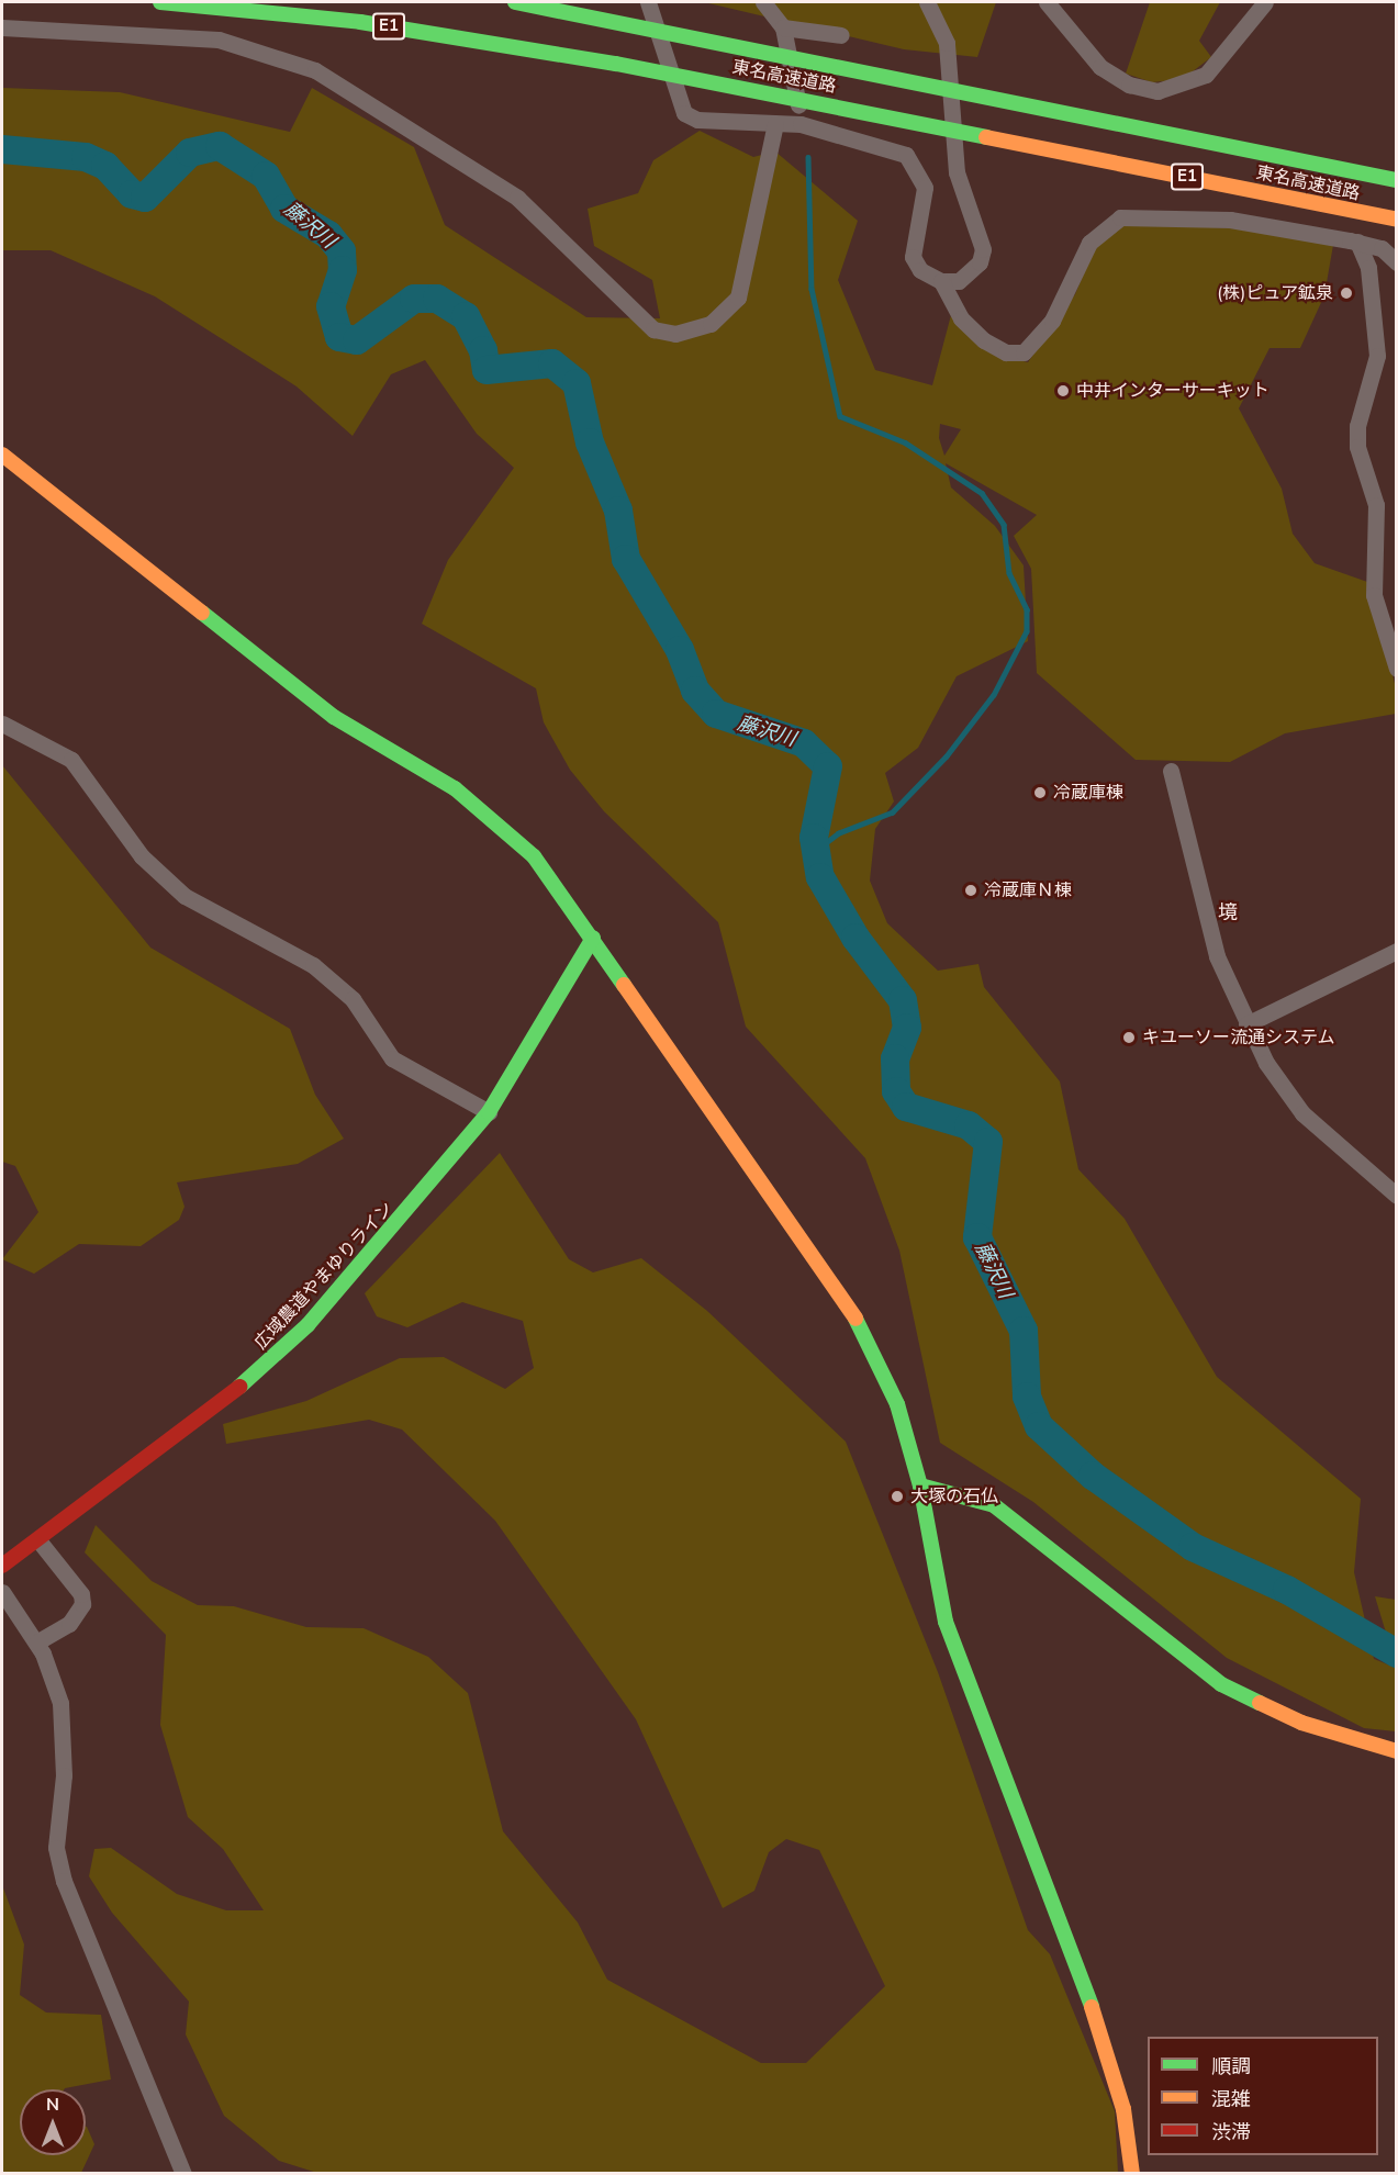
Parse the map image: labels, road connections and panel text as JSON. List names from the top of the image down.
{
  "streets": {
    "main road": ["E1", "東名高速道路", "広域農道やまゆりライン"]
  },
  "districts": ["境"],
  "water": ["藤沢川"],
  "places": [
    "(株)ピュア鉱泉",
    "中井インターサーキット",
    "冷蔵庫棟",
    "冷蔵庫Ｎ棟",
    "キユーソー流通システム",
    "大塚の石仏"
  ],
  "legend": ["順調", "混雑", "渋滞"],
  "north": "top"
}
